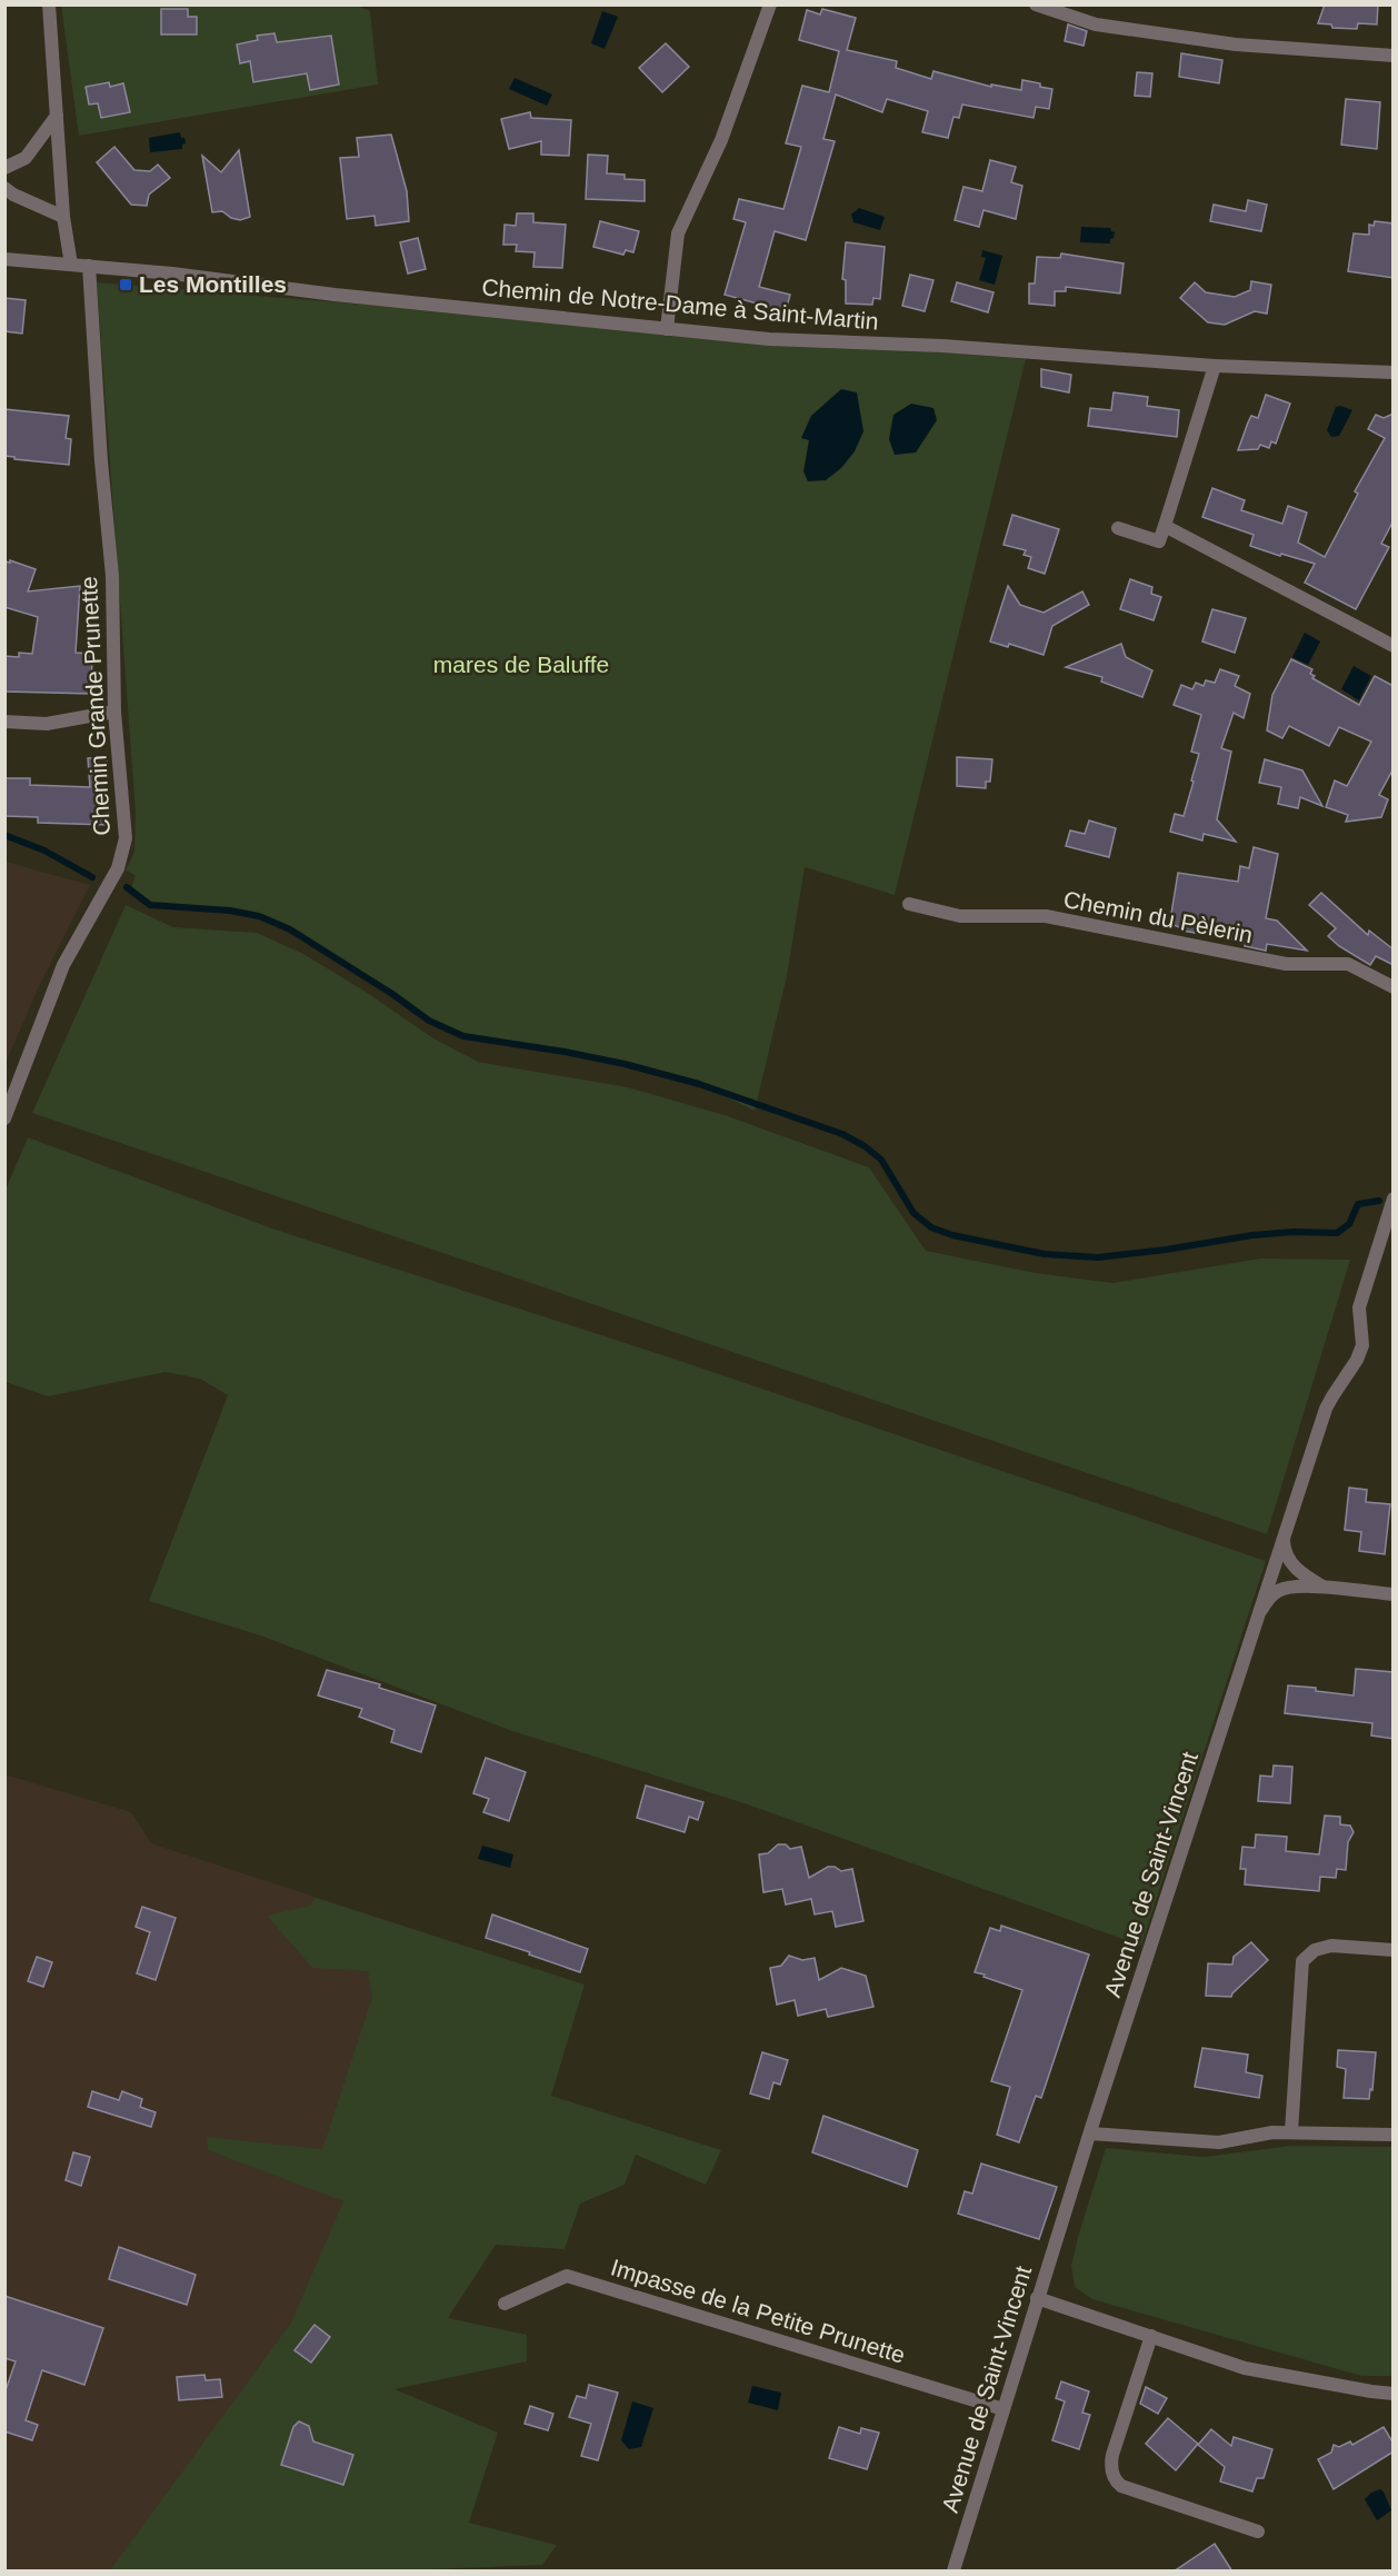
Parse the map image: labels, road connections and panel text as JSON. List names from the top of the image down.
{
  "streets": {
    "street": [
      "Chemin de Notre-Dame à Saint-Martin",
      "Chemin Grande Prunette",
      "Chemin du Pèlerin",
      "Avenue de Saint-Vincent",
      "Impasse de la Petite Prunette"
    ]
  },
  "crossings": [
    ["Chemin de Notre-Dame à Saint-Martin", "Chemin Grande Prunette"],
    ["Avenue de Saint-Vincent", "Impasse de la Petite Prunette"]
  ],
  "parks": ["mares de Baluffe"],
  "places": {
    "transit": ["Les Montilles"]
  }
}
